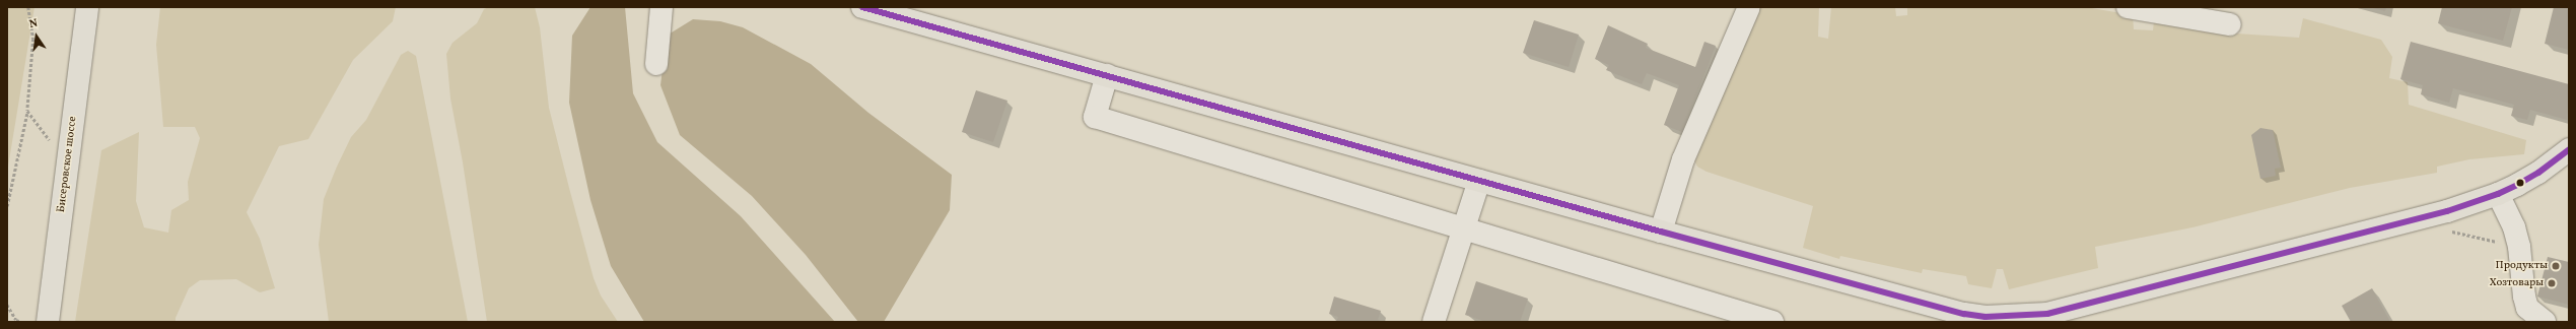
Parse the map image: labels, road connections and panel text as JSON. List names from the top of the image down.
{
  "streets": {
    "main road": ["Бисеровское шоссе"]
  },
  "places": ["Продукты", "Хозтовары"],
  "north": "top"
}
